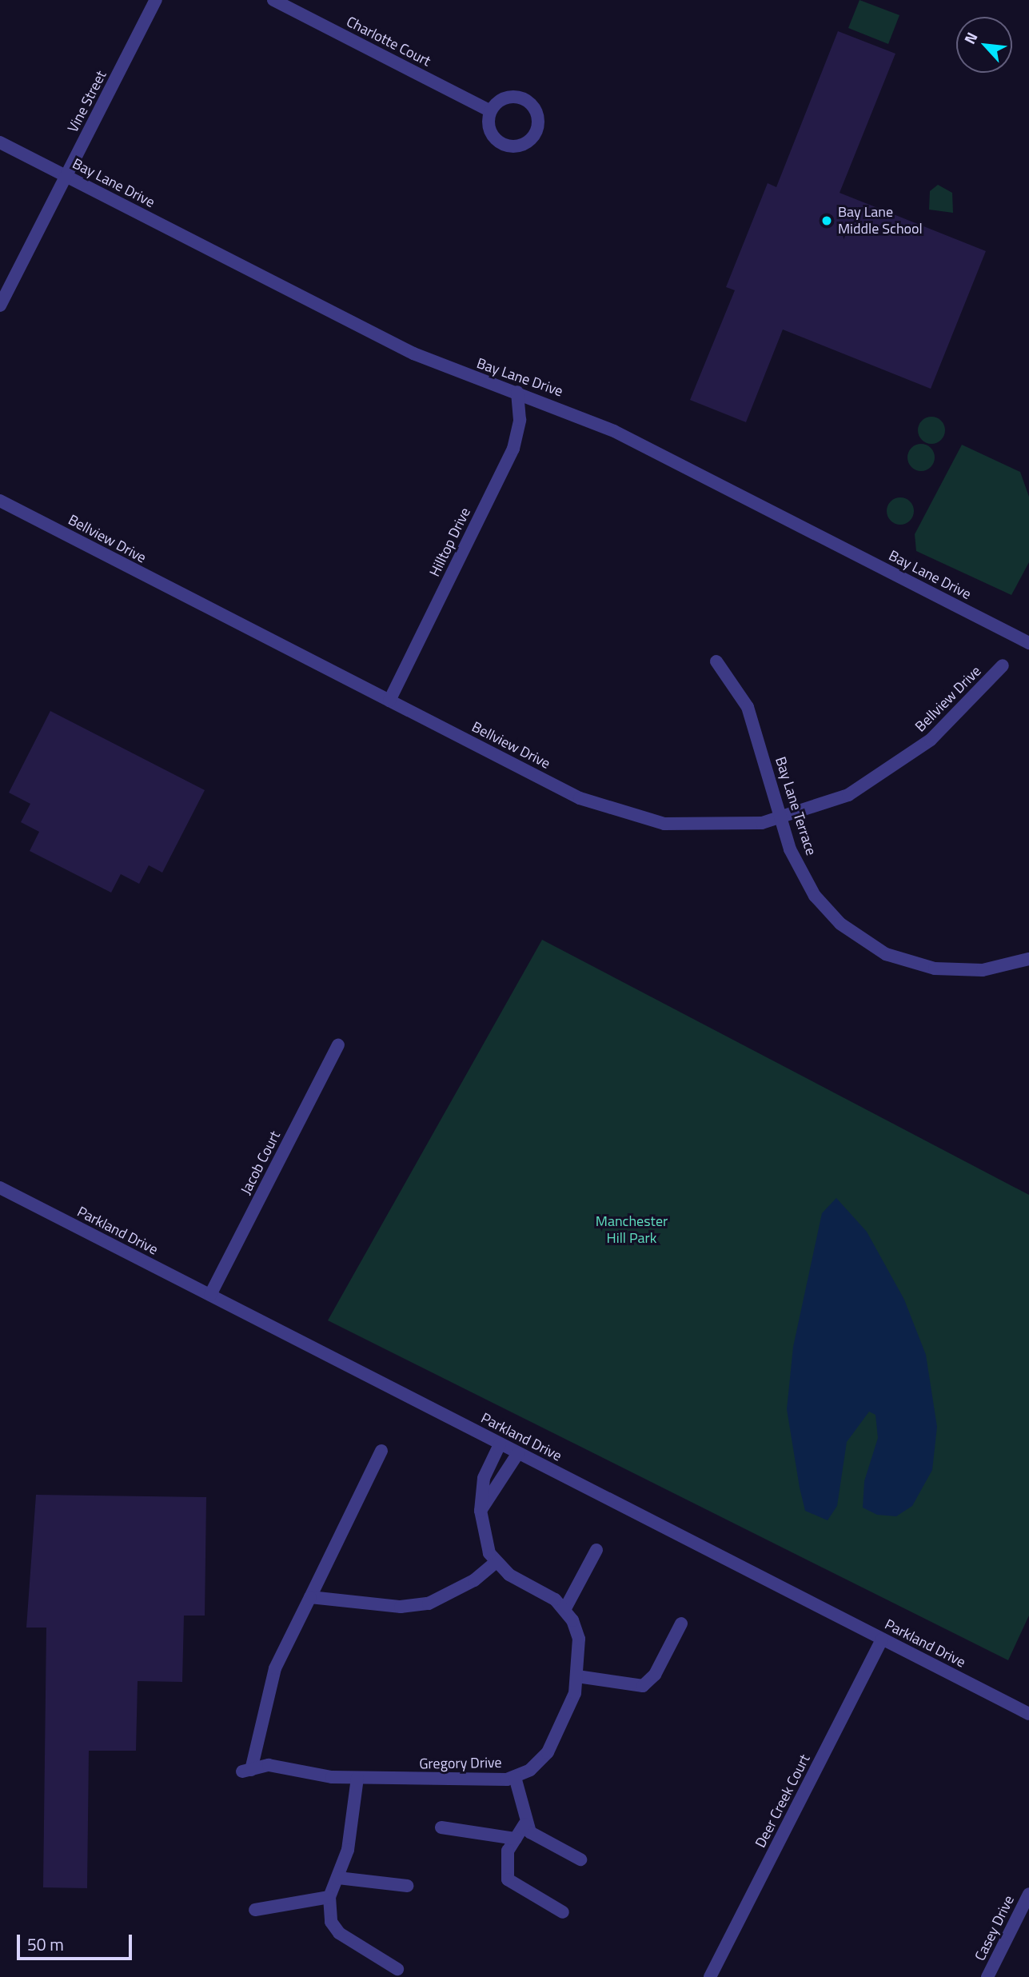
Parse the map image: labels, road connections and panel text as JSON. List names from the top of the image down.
{
  "streets": {
    "street": [
      "Charlotte Court",
      "Vine Street",
      "Bay Lane Drive",
      "Bellview Drive",
      "Hilltop Drive",
      "Bay Lane Terrace",
      "Jacob Court",
      "Parkland Drive",
      "Gregory Drive",
      "Deer Creek Court",
      "Casey Drive"
    ]
  },
  "crossings": [
    ["Vine Street", "Bay Lane Drive"],
    ["Bay Lane Drive", "Hilltop Drive"],
    ["Bellview Drive", "Hilltop Drive"],
    ["Bellview Drive", "Bay Lane Terrace"],
    ["Jacob Court", "Parkland Drive"],
    ["Parkland Drive", "Deer Creek Court"]
  ],
  "parks": ["Manchester Hill Park"],
  "places": ["Bay Lane Middle School"],
  "scale_bar": "50 m",
  "north": "top left"
}
